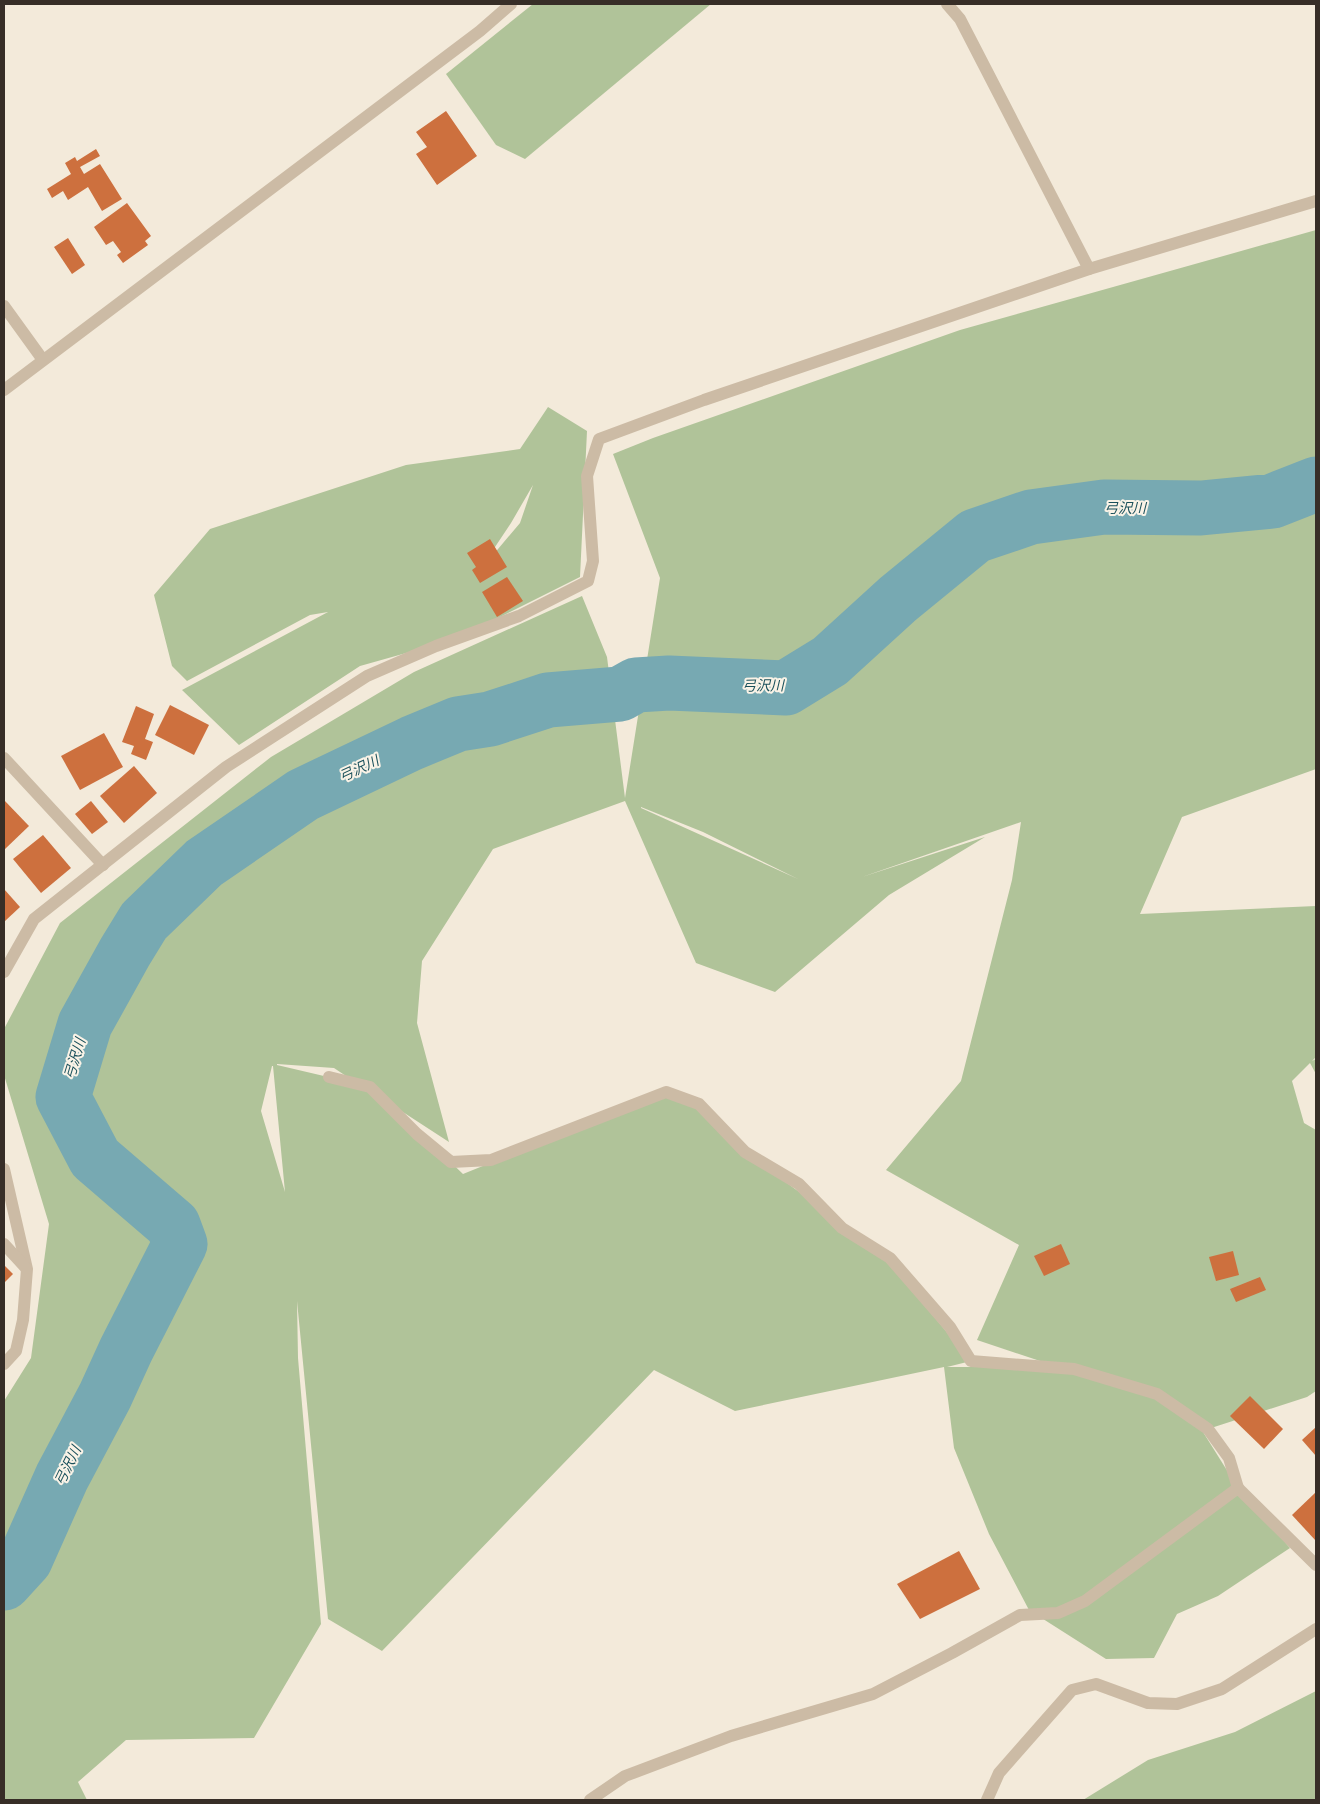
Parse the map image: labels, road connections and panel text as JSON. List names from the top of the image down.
{
  "water": ["弓沢川"]
}
